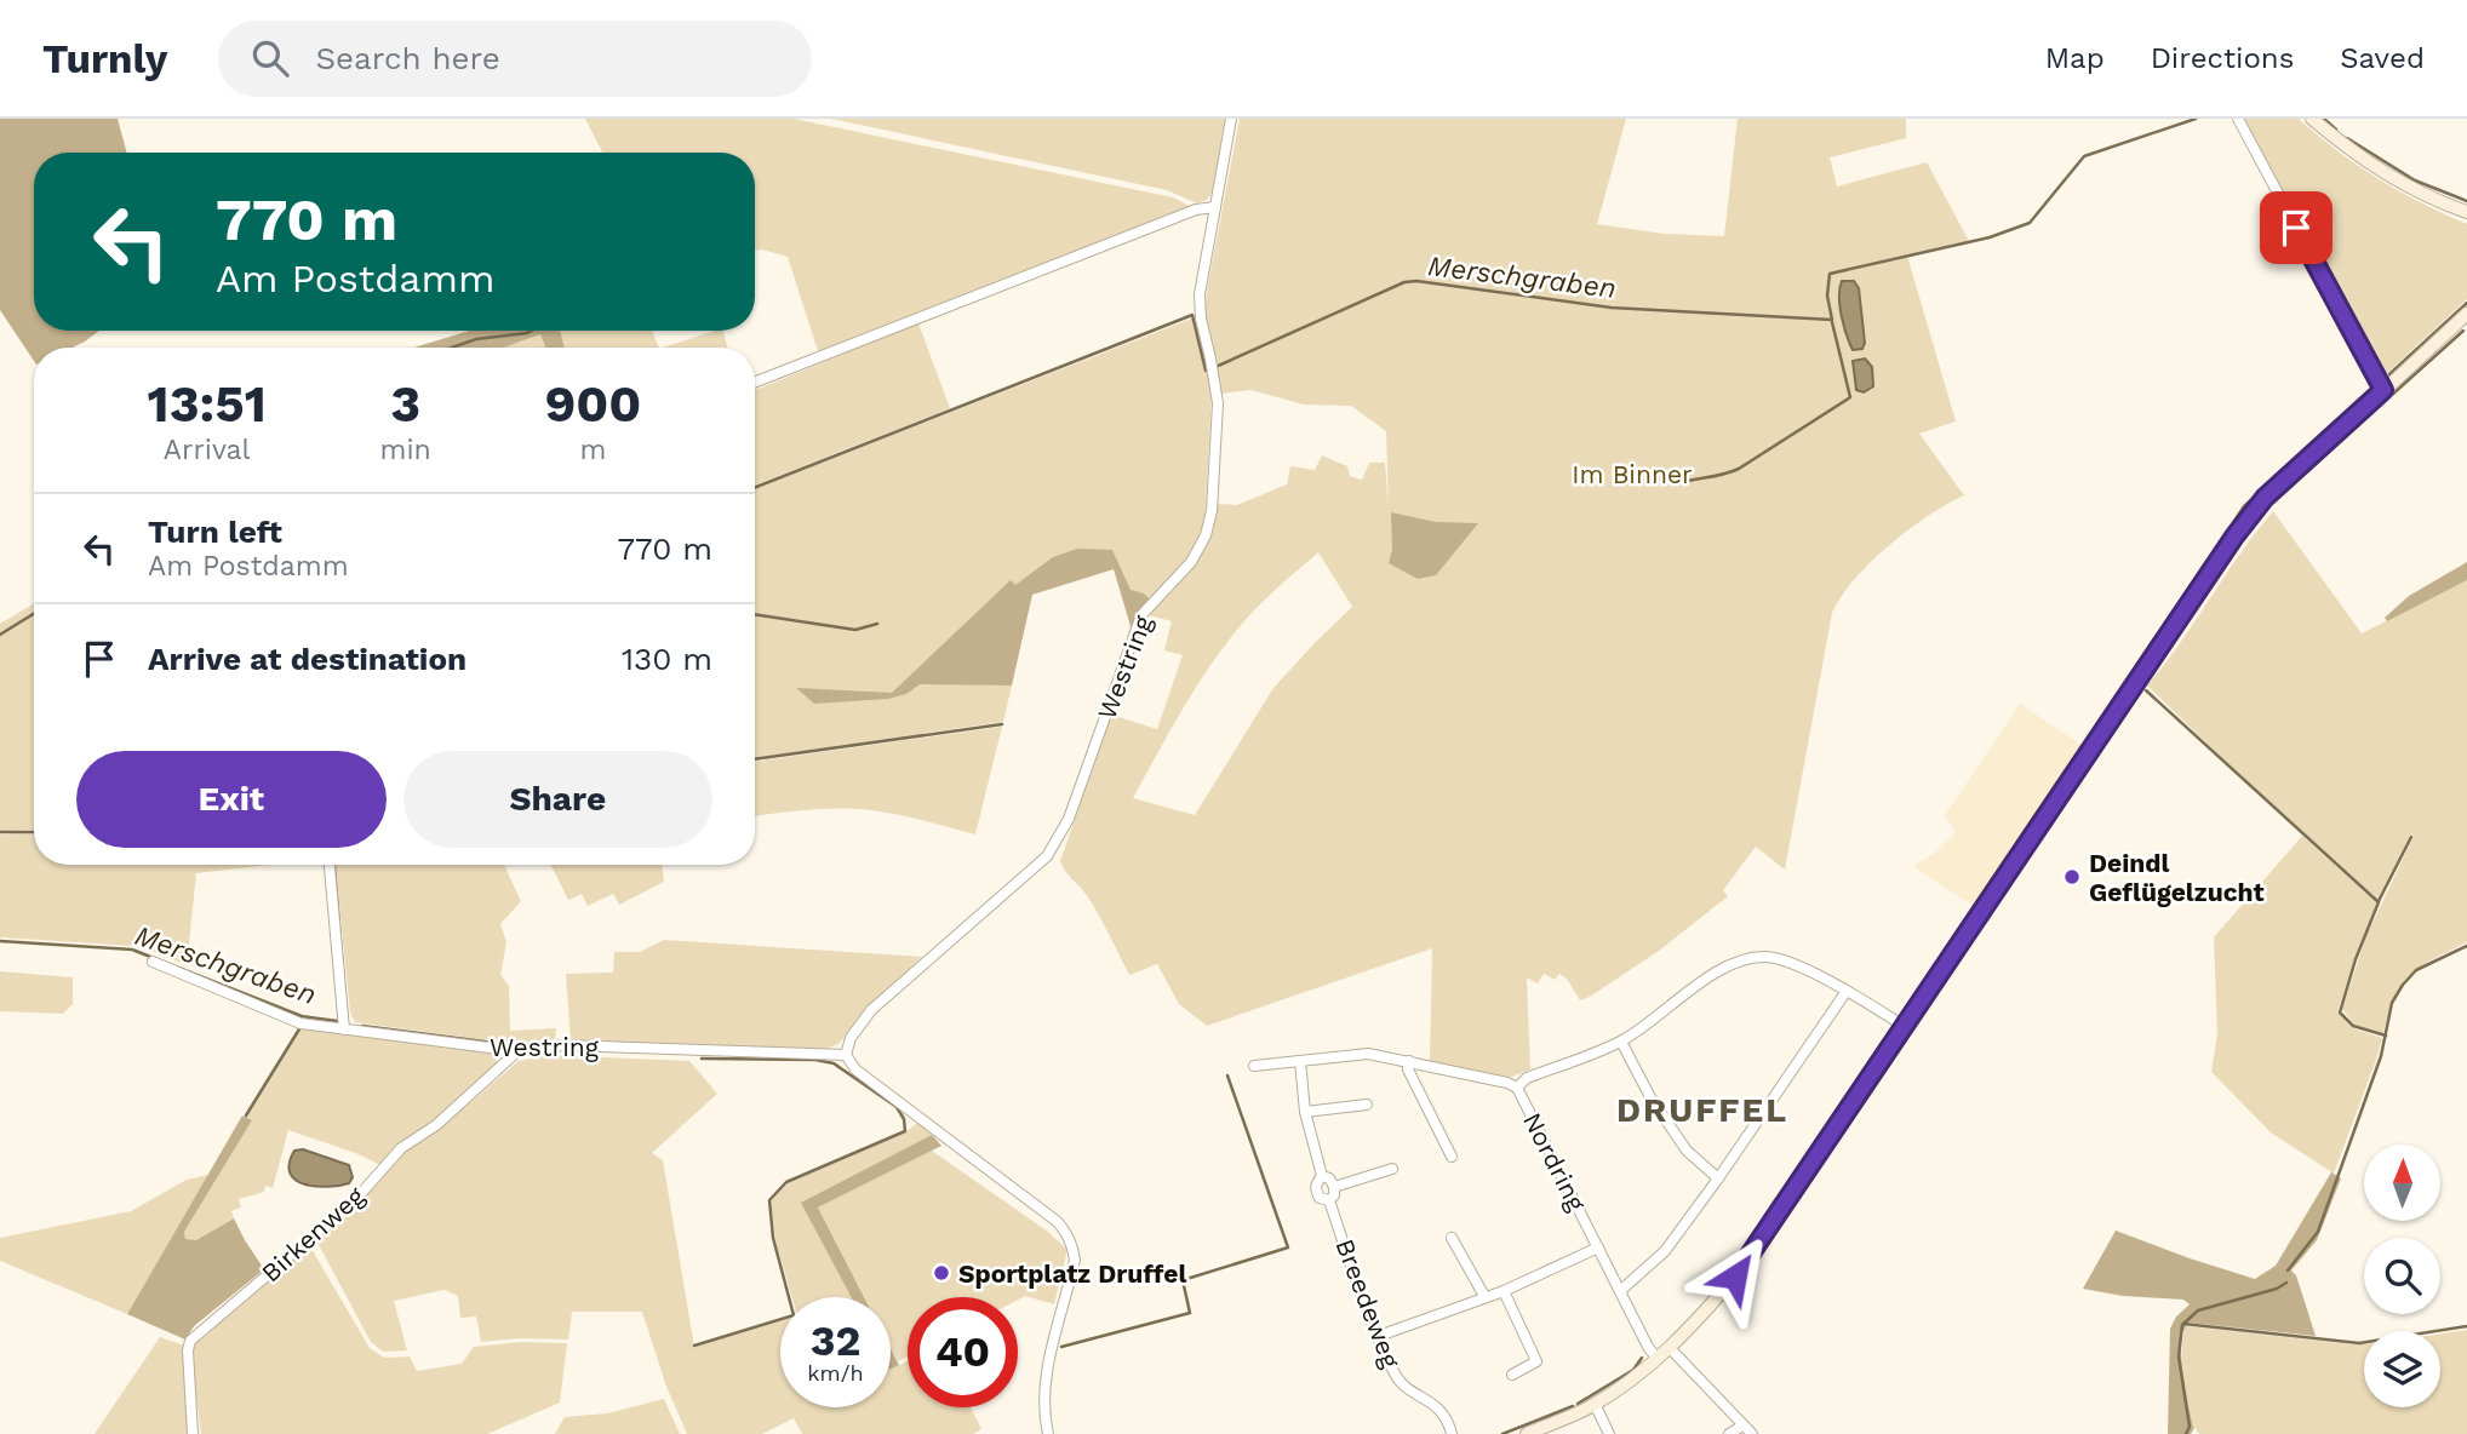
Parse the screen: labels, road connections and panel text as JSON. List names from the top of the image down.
{
  "streets": {
    "street": [
      "Westring",
      "Nordring",
      "Birkenweg",
      "Breedeweg"
    ]
  },
  "crossings": [
    ["Westring", "Birkenweg"]
  ],
  "districts": ["DRUFFEL"],
  "water": ["Merschgraben"],
  "parks": ["Im Binner"],
  "places": ["Deindl Geflügelzucht", "Sportplatz Druffel"],
  "north": "top",
  "page": {
    "header": "Turnly",
    "search": "Search here",
    "nav": ["Map", "Directions", "Saved"],
    "turn": ["770 m", "Am Postdamm"],
    "eta": [
      "13:51",
      "Arrival",
      "3",
      "min",
      "900",
      "m"
    ],
    "list": [
      {
        "name": "Turn left",
        "note": "Am Postdamm",
        "value": "770 m"
      },
      {
        "name": "Arrive at destination",
        "value": "130 m"
      }
    ],
    "buttons": ["Exit", "Share"],
    "speed": "32 km/h",
    "limit": "40"
  }
}
